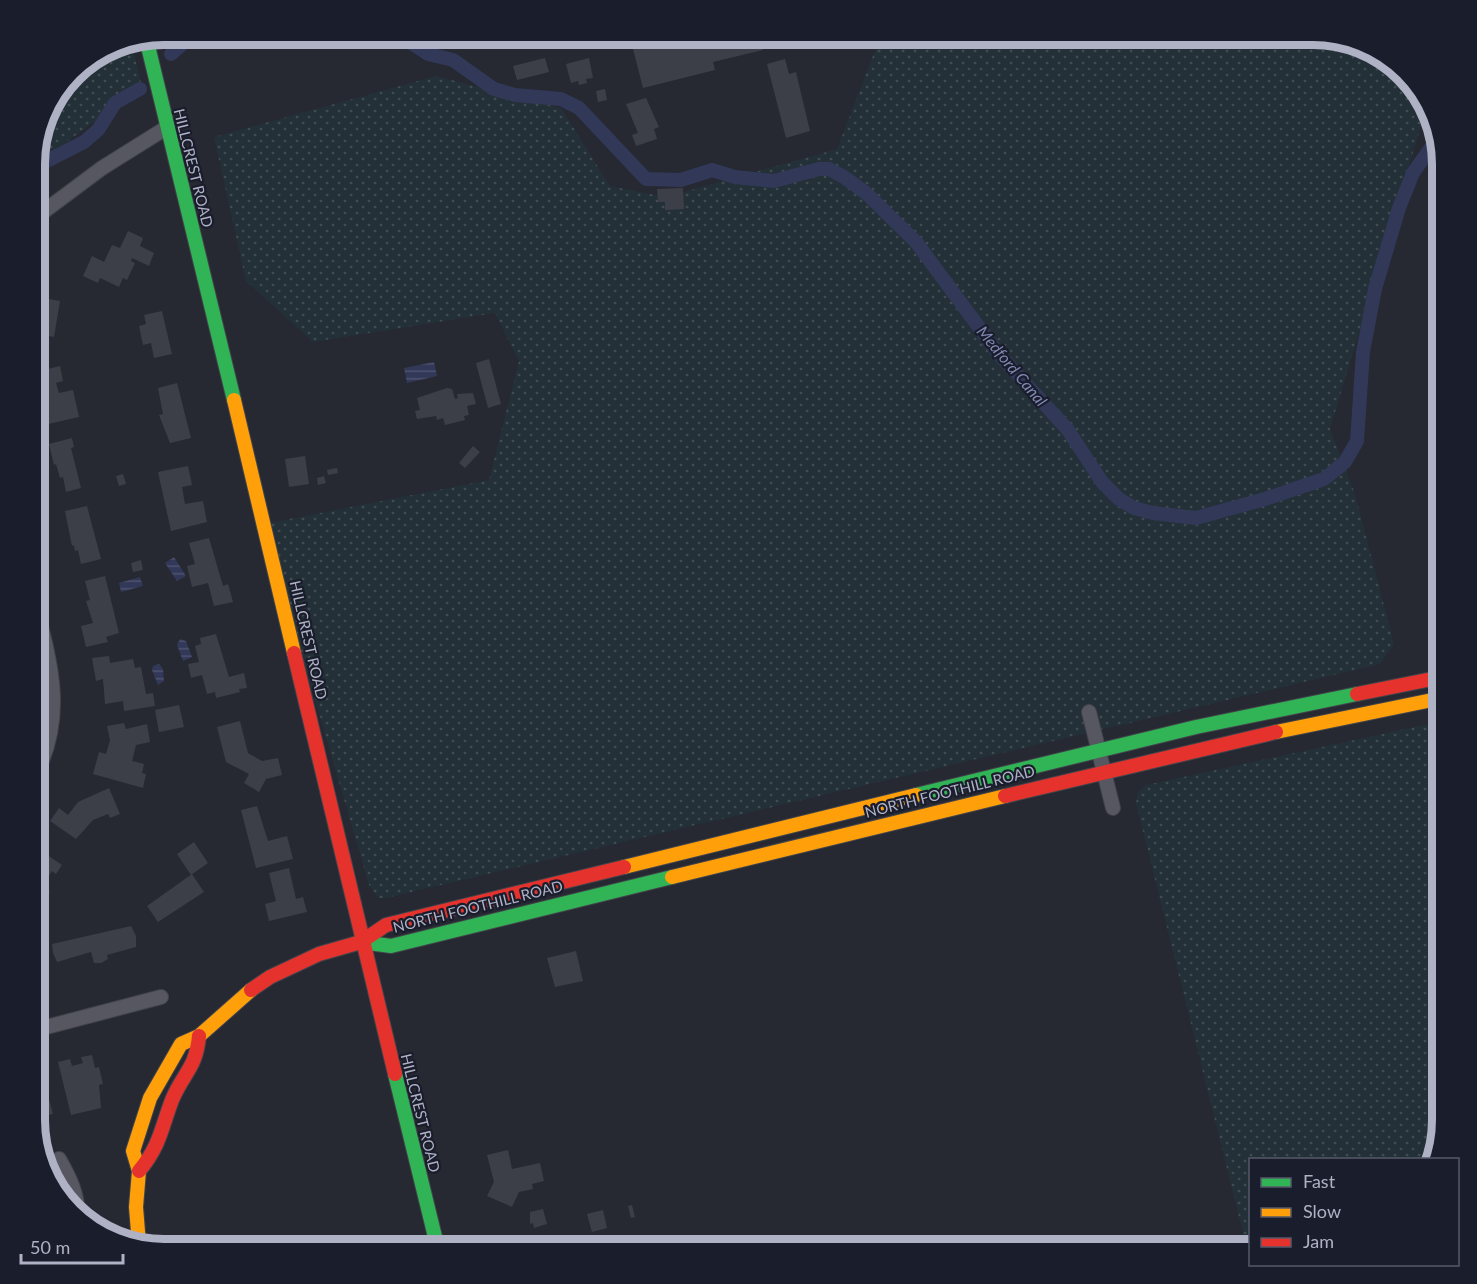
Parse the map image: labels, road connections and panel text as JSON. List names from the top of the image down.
{
  "streets": {
    "main road": ["HILLCREST ROAD", "NORTH FOOTHILL ROAD"]
  },
  "crossings": [
    ["HILLCREST ROAD", "NORTH FOOTHILL ROAD"]
  ],
  "water": ["Medford Canal"],
  "legend": ["Fast", "Slow", "Jam"],
  "scale_bar": "50 m"
}
